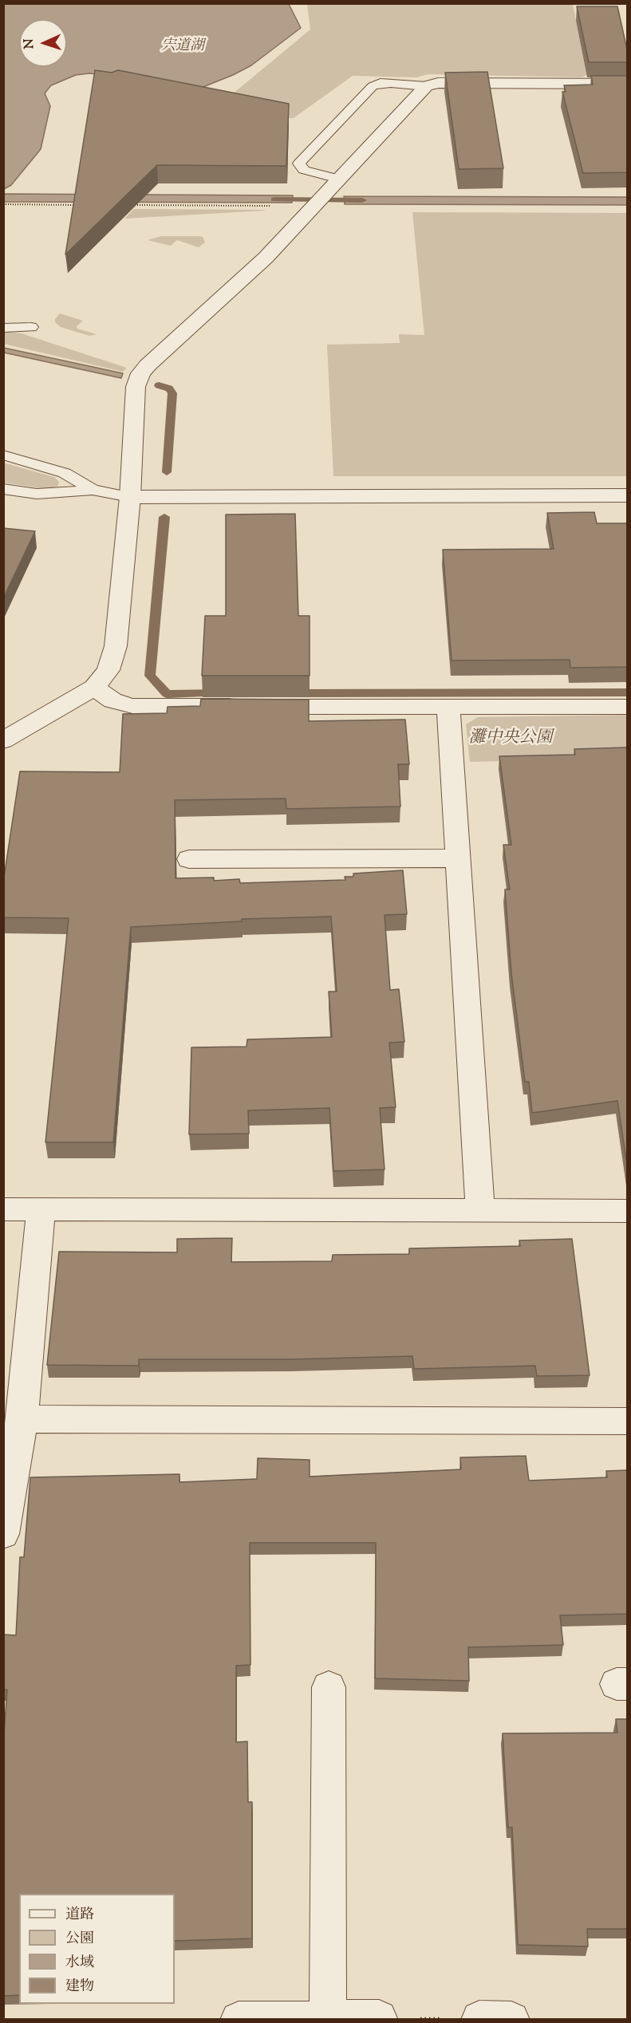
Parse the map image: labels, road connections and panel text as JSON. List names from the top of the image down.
{
  "water": ["宍道湖"],
  "parks": ["灘中央公園"],
  "legend": [
    "道路",
    "公園",
    "水域",
    "建物"
  ],
  "north": "left"
}
